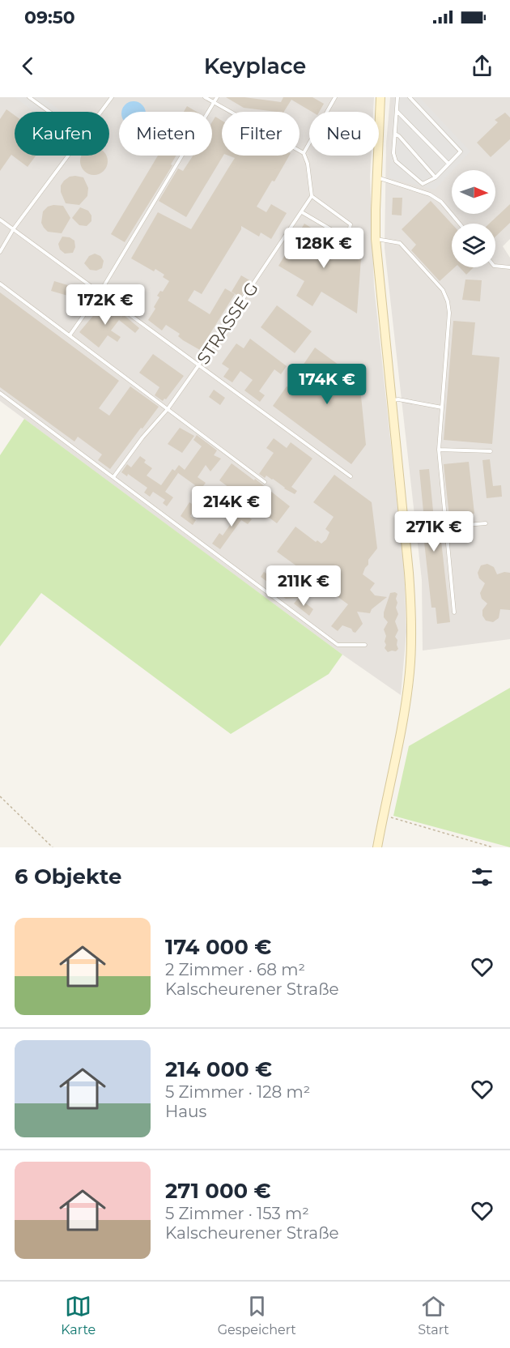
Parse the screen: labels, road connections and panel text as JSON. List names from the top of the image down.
{
  "streets": {
    "lane": ["STRASSE G"]
  },
  "north": "right",
  "page": {
    "status": "09:50",
    "header": "Keyplace",
    "chip": [
      "Kaufen",
      "Mieten",
      "Filter",
      "Neu"
    ],
    "price": [
      "128K €",
      "172K €",
      "174K €",
      "214K €",
      "271K €",
      "211K €"
    ],
    "heading": "6 Objekte",
    "list": [
      {
        "name": "174 000 €",
        "note": "2 Zimmer · 68 m² · Kalscheurener Straße"
      },
      {
        "name": "214 000 €",
        "note": "5 Zimmer · 128 m² · Haus"
      },
      {
        "name": "271 000 €",
        "note": "5 Zimmer · 153 m² · Kalscheurener Straße"
      }
    ],
    "tabs": ["Karte", "Gespeichert", "Start"]
  }
}
